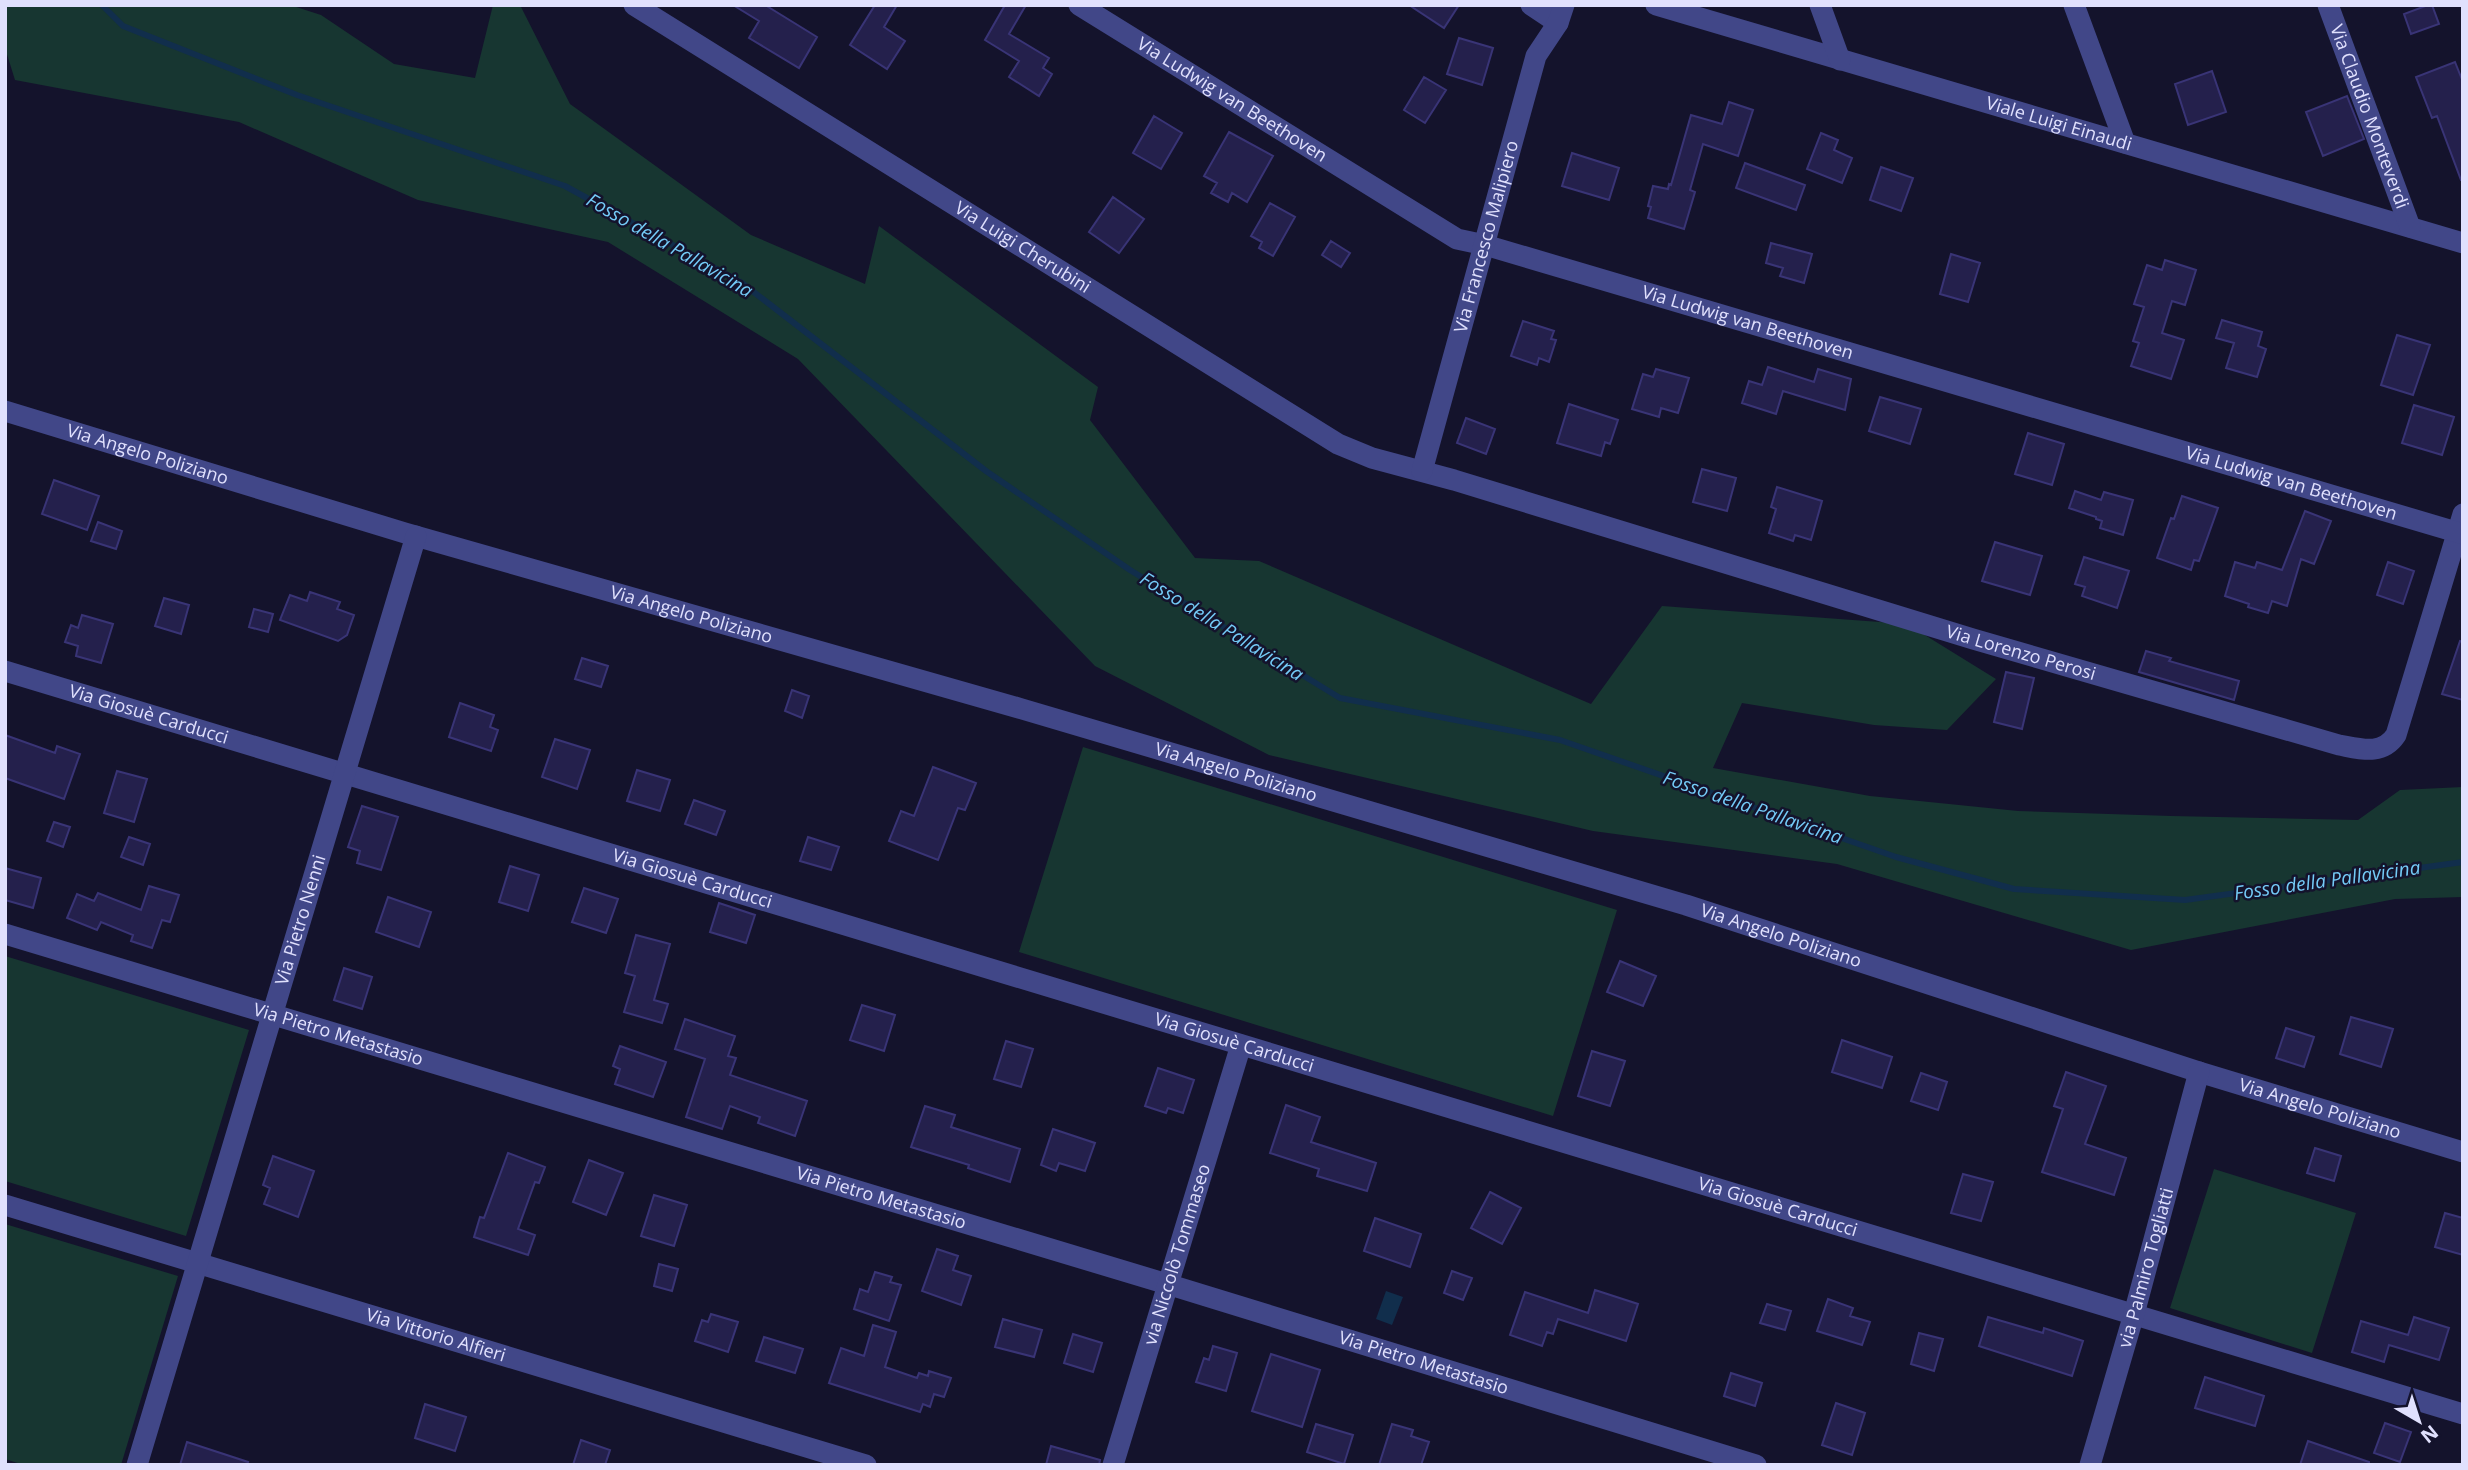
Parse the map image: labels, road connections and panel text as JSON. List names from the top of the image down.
{
  "streets": {
    "street": [
      "Via Ludwig van Beethoven",
      "Via Claudio Monteverdi",
      "Viale Luigi Einaudi",
      "Via Francesco Malipiero",
      "Via Luigi Cherubini",
      "Via Angelo Poliziano",
      "Via Lorenzo Perosi",
      "Via Giosuè Carducci",
      "Via Pietro Nenni",
      "Via Pietro Metastasio",
      "via Niccolò Tommaseo",
      "via Palmiro Togliatti",
      "Via Vittorio Alfieri"
    ]
  },
  "crossings": [
    ["Via Ludwig van Beethoven", "Via Francesco Malipiero"],
    ["Via Ludwig van Beethoven", "Via Lorenzo Perosi"],
    ["Via Claudio Monteverdi", "Viale Luigi Einaudi"],
    ["Via Francesco Malipiero", "Via Luigi Cherubini"],
    ["Via Francesco Malipiero", "Via Lorenzo Perosi"],
    ["Via Luigi Cherubini", "Via Lorenzo Perosi"],
    ["Via Angelo Poliziano", "Via Pietro Nenni"],
    ["Via Angelo Poliziano", "via Palmiro Togliatti"],
    ["Via Giosuè Carducci", "Via Pietro Nenni"],
    ["Via Giosuè Carducci", "via Niccolò Tommaseo"],
    ["Via Giosuè Carducci", "via Palmiro Togliatti"],
    ["Via Pietro Nenni", "Via Pietro Metastasio"],
    ["Via Pietro Nenni", "Via Vittorio Alfieri"],
    ["Via Pietro Metastasio", "via Niccolò Tommaseo"]
  ],
  "water": ["Fosso della Pallavicina"],
  "north": "bottom right"
}
